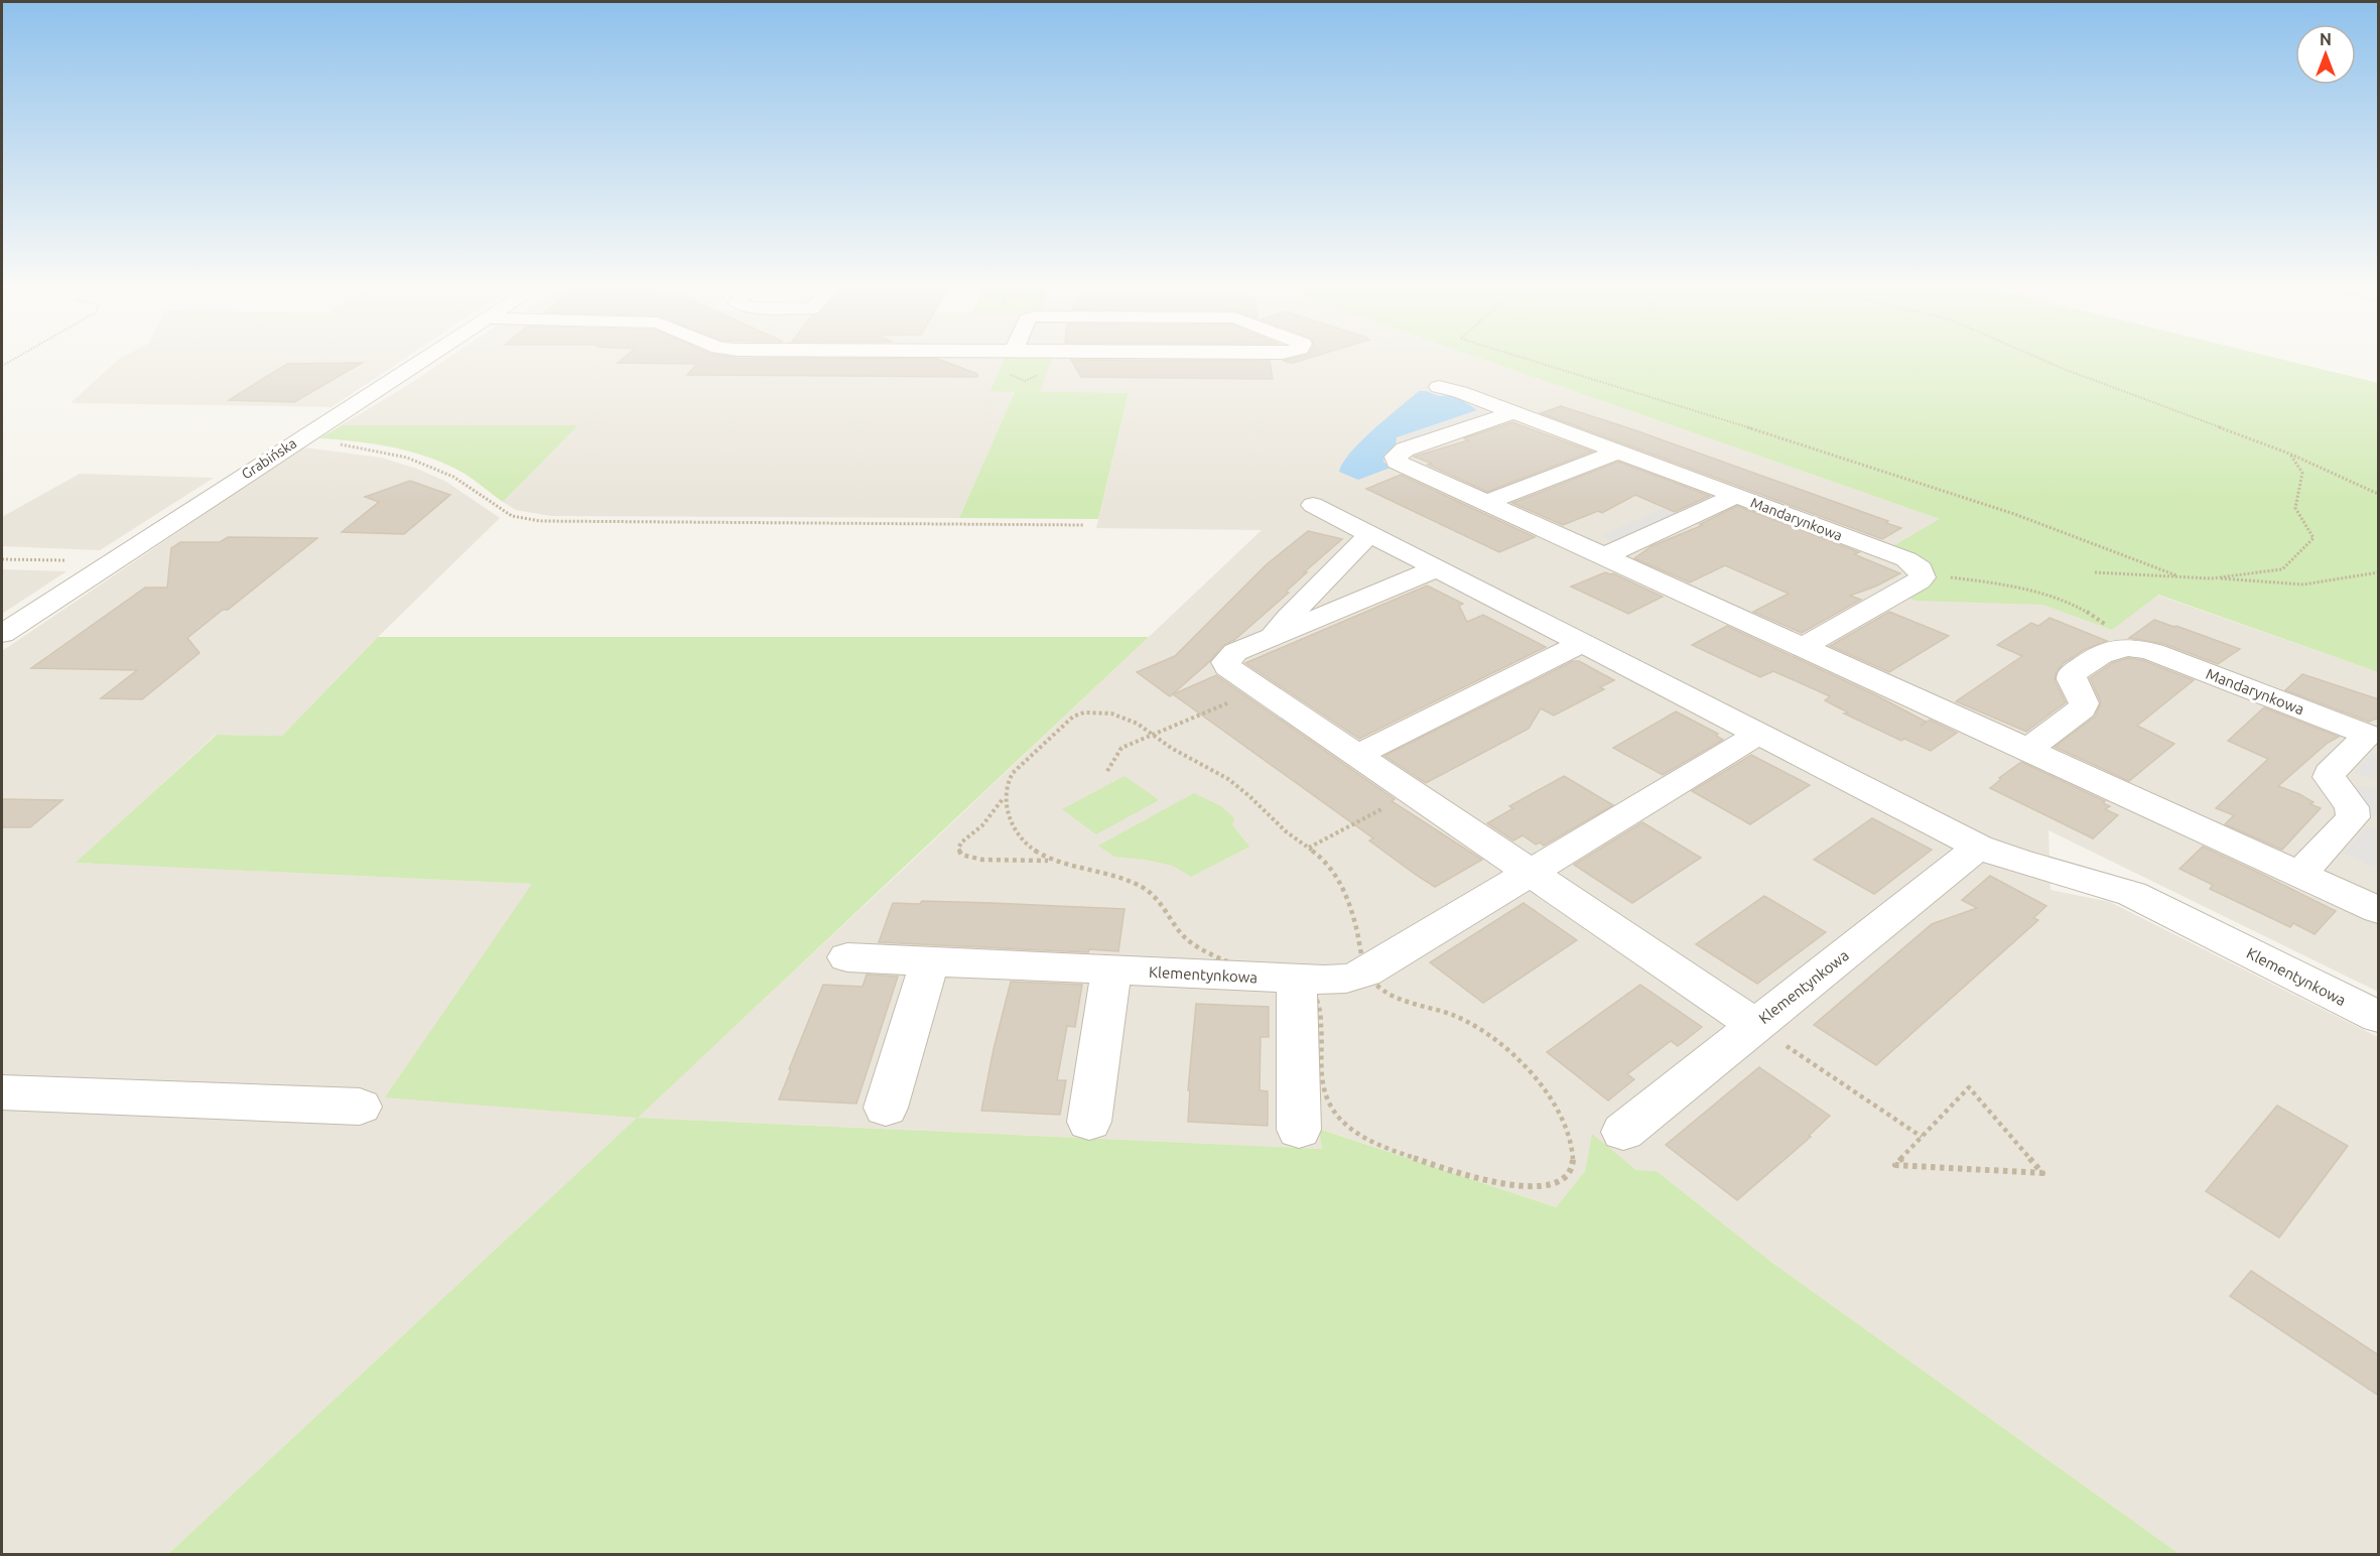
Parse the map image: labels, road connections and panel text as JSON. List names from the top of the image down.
{
  "streets": {
    "street": ["Grabińska", "Mandarynkowa", "Klementynkowa"]
  },
  "north": "top"
}
